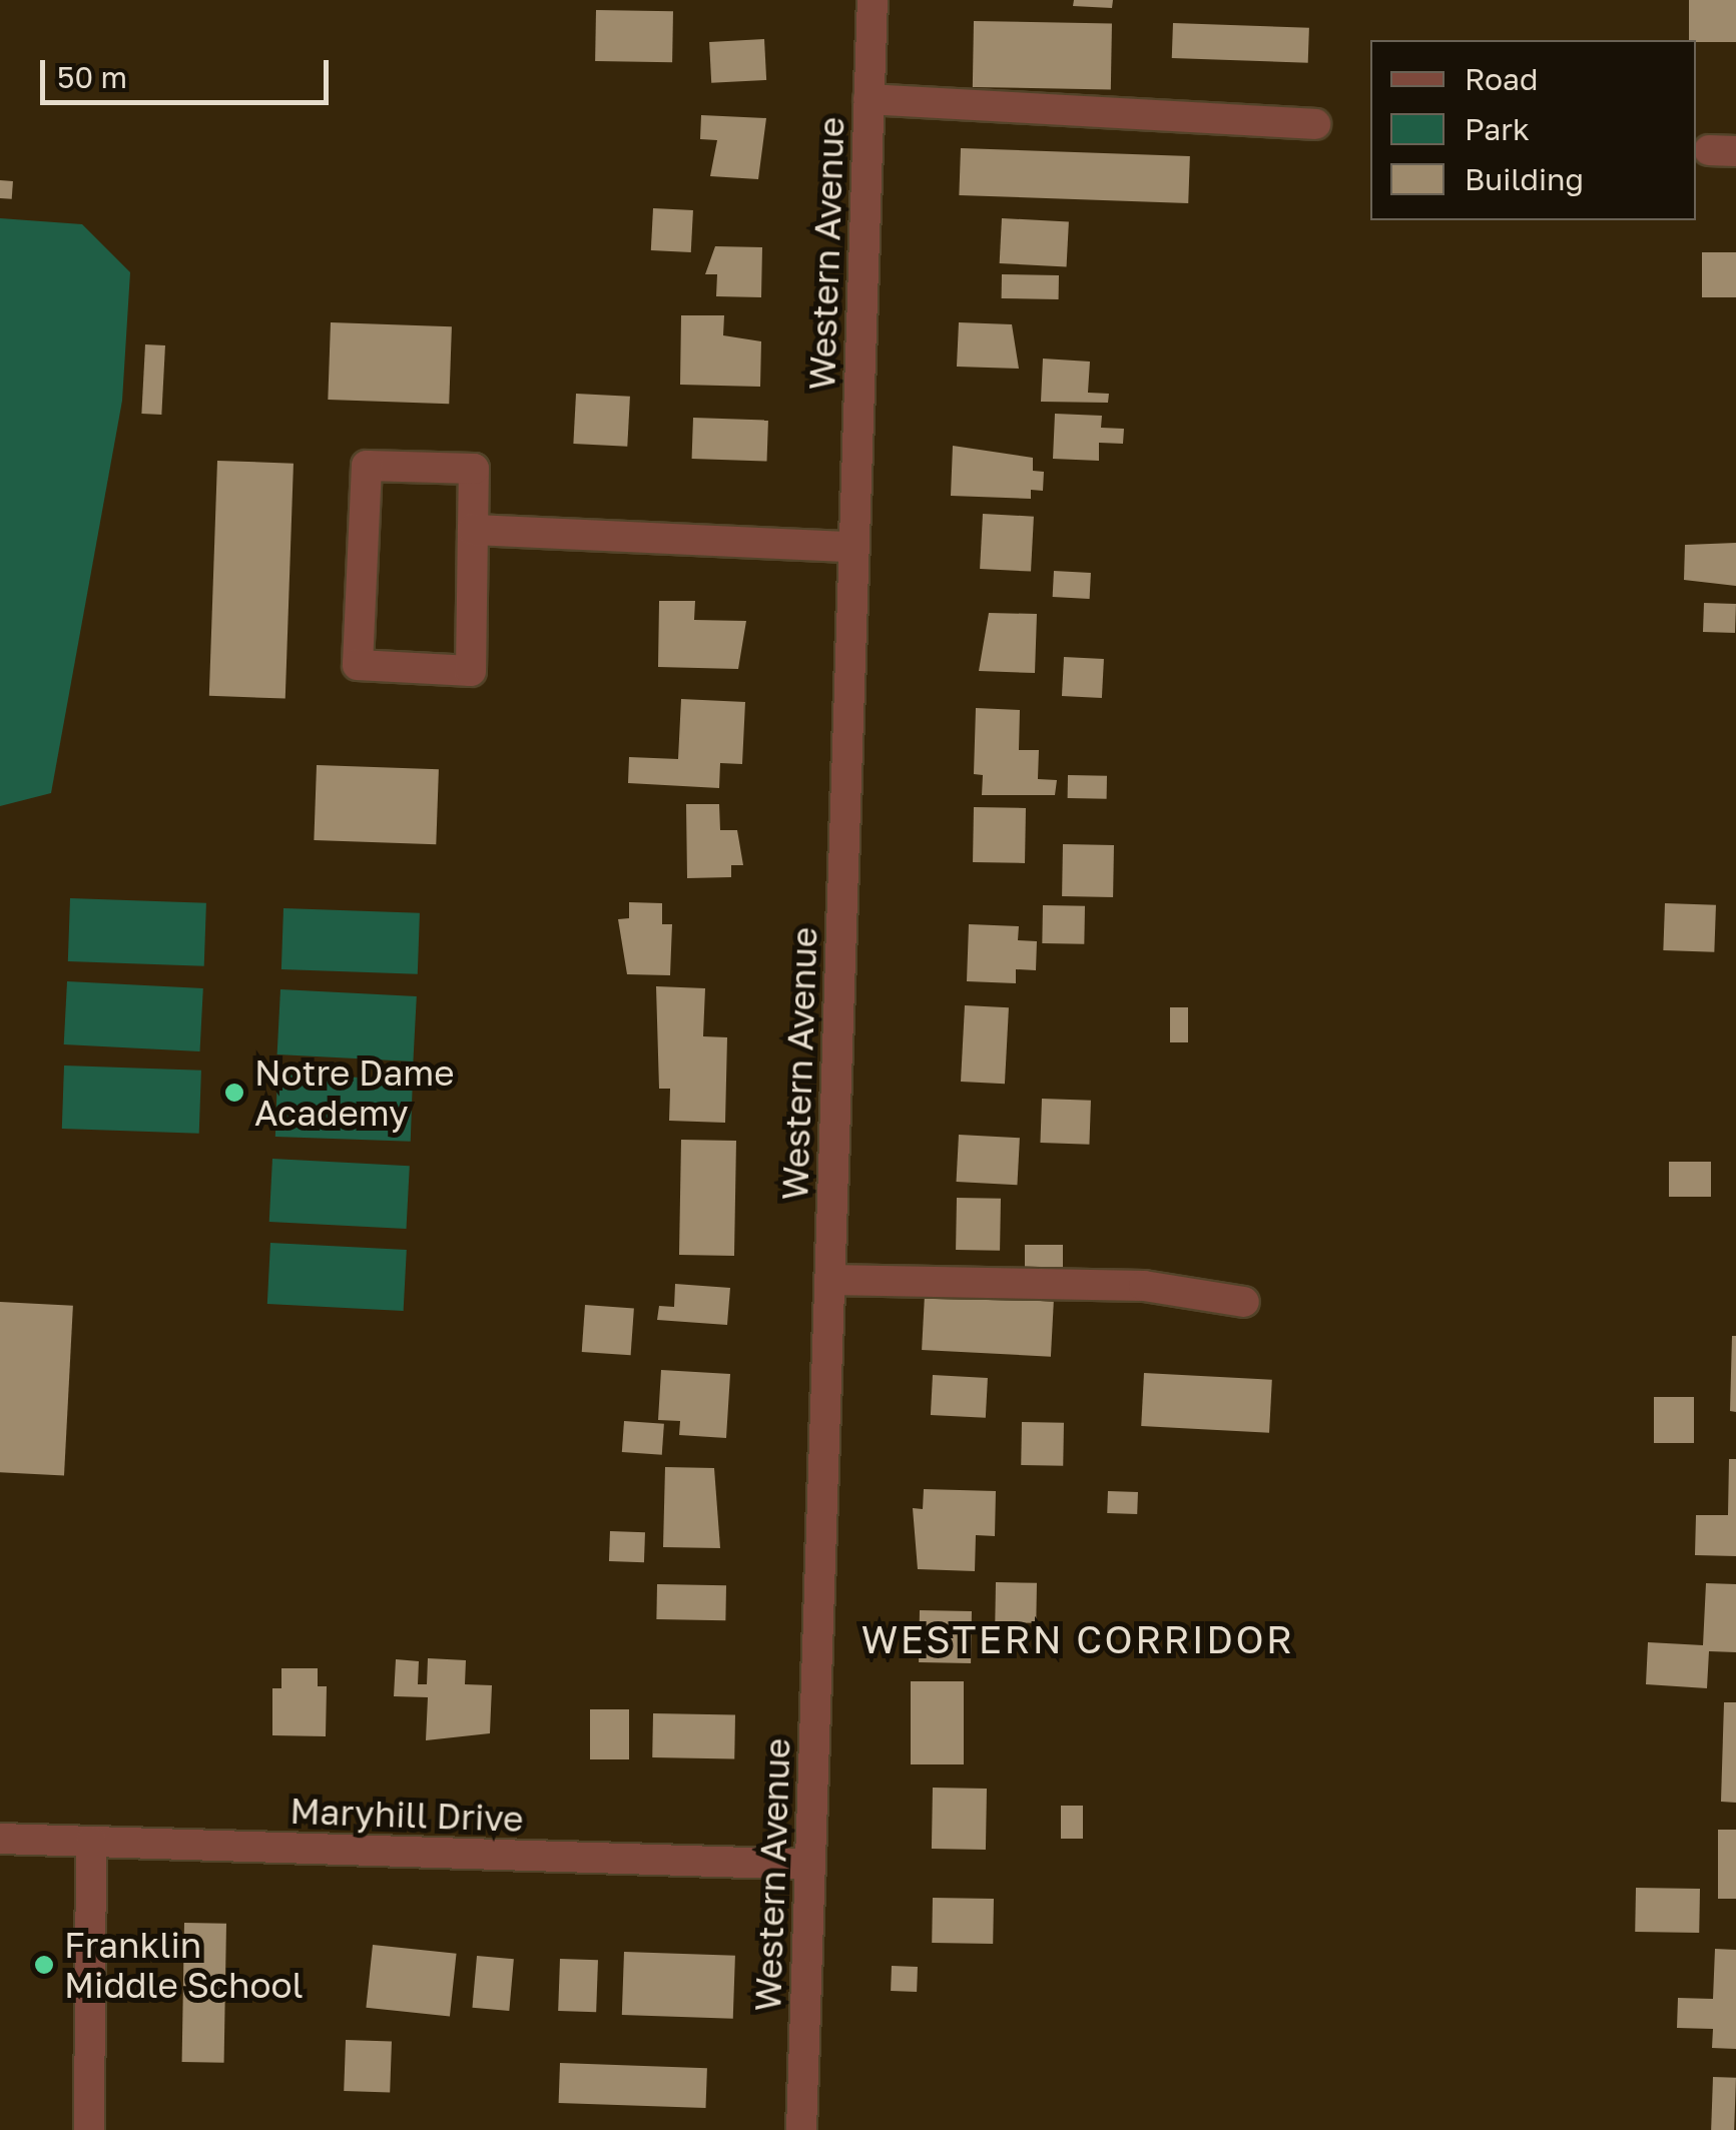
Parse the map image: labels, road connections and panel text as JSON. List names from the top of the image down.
{
  "streets": {
    "street": ["Western Avenue", "Maryhill Drive"]
  },
  "crossings": [
    ["Western Avenue", "Maryhill Drive"]
  ],
  "districts": ["WESTERN CORRIDOR"],
  "places": ["Notre Dame Academy", "Franklin Middle School"],
  "legend": ["Road", "Park", "Building"],
  "scale_bar": "50 m"
}
